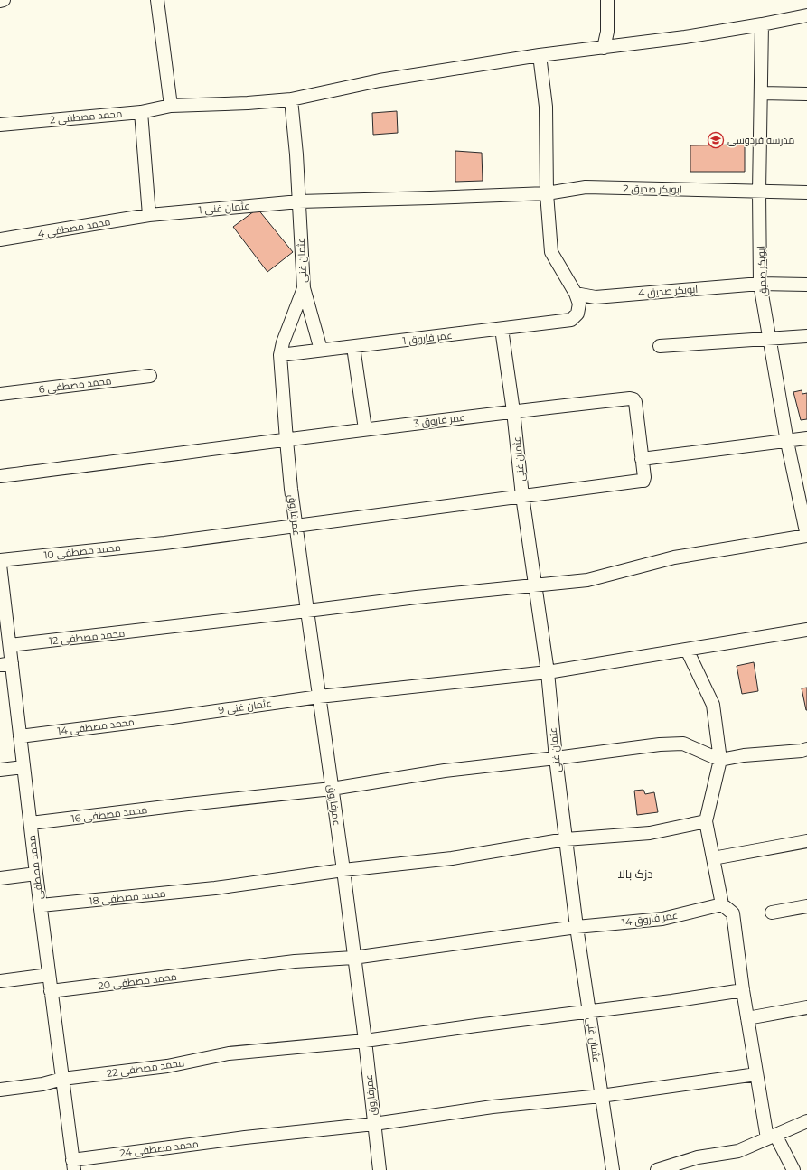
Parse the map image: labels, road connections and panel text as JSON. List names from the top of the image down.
{
  "streets": {
    "street": [
      "محمد مصطفی 2",
      "ابوبکر صدیق 2",
      "عثمان غنی 1",
      "محمد مصطفی 4",
      "عثمان غنی",
      "ابوبکر صدیق",
      "ابوبکر صدیق 4",
      "عمر فاروق 1",
      "محمد مصطفی 6",
      "عمر فاروق 3",
      "عمرفاروق",
      "محمد مصطفی 10",
      "محمد مصطفی 12",
      "عثمان غنی 9",
      "محمد مصطفی 14",
      "محمد مصطفی 16",
      "محمد مصطفی",
      "محمد مصطفی 18",
      "عمر فاروق 14",
      "محمد مصطفی 20",
      "محمد مصطفی 22",
      "محمد مصطفی 24"
    ]
  },
  "crossings": [
    ["محمد مصطفی 2", "عثمان غنی"],
    ["محمد مصطفی 2", "ابوبکر صدیق"],
    ["ابوبکر صدیق 2", "عثمان غنی 1"],
    ["ابوبکر صدیق 2", "ابوبکر صدیق"],
    ["عثمان غنی 1", "محمد مصطفی 4"],
    ["عثمان غنی 1", "عثمان غنی"],
    ["عثمان غنی", "عمر فاروق 1"],
    ["عثمان غنی", "عمر فاروق 3"],
    ["عثمان غنی", "عمرفاروق"],
    ["عثمان غنی", "محمد مصطفی 10"],
    ["عثمان غنی", "محمد مصطفی 12"],
    ["عثمان غنی", "عثمان غنی 9"],
    ["عثمان غنی", "محمد مصطفی 16"],
    ["عثمان غنی", "محمد مصطفی 18"],
    ["عثمان غنی", "عمر فاروق 14"],
    ["عثمان غنی", "محمد مصطفی 22"],
    ["عثمان غنی", "محمد مصطفی 24"],
    ["ابوبکر صدیق", "ابوبکر صدیق 4"],
    ["ابوبکر صدیق", "محمد مصطفی 12"],
    ["ابوبکر صدیق 4", "عمر فاروق 1"],
    ["عمر فاروق 3", "عمرفاروق"],
    ["عمر فاروق 3", "محمد مصطفی 10"],
    ["عمرفاروق", "محمد مصطفی 10"],
    ["عمرفاروق", "محمد مصطفی 12"],
    ["عمرفاروق", "عثمان غنی 9"],
    ["عمرفاروق", "محمد مصطفی 16"],
    ["عمرفاروق", "محمد مصطفی 18"],
    ["عمرفاروق", "عمر فاروق 14"],
    ["عمرفاروق", "محمد مصطفی 20"],
    ["عمرفاروق", "محمد مصطفی 22"],
    ["عمرفاروق", "محمد مصطفی 24"],
    ["محمد مصطفی 12", "محمد مصطفی"],
    ["عثمان غنی 9", "محمد مصطفی 14"],
    ["محمد مصطفی 14", "محمد مصطفی"],
    ["محمد مصطفی 16", "محمد مصطفی"],
    ["محمد مصطفی", "محمد مصطفی 18"],
    ["محمد مصطفی", "محمد مصطفی 20"],
    ["محمد مصطفی", "محمد مصطفی 22"],
    ["محمد مصطفی", "محمد مصطفی 24"],
    ["عمر فاروق 14", "محمد مصطفی 20"]
  ],
  "districts": ["دزک بالا"],
  "places": {
    "school or university": ["مدرسه فردوسی"]
  }
}
